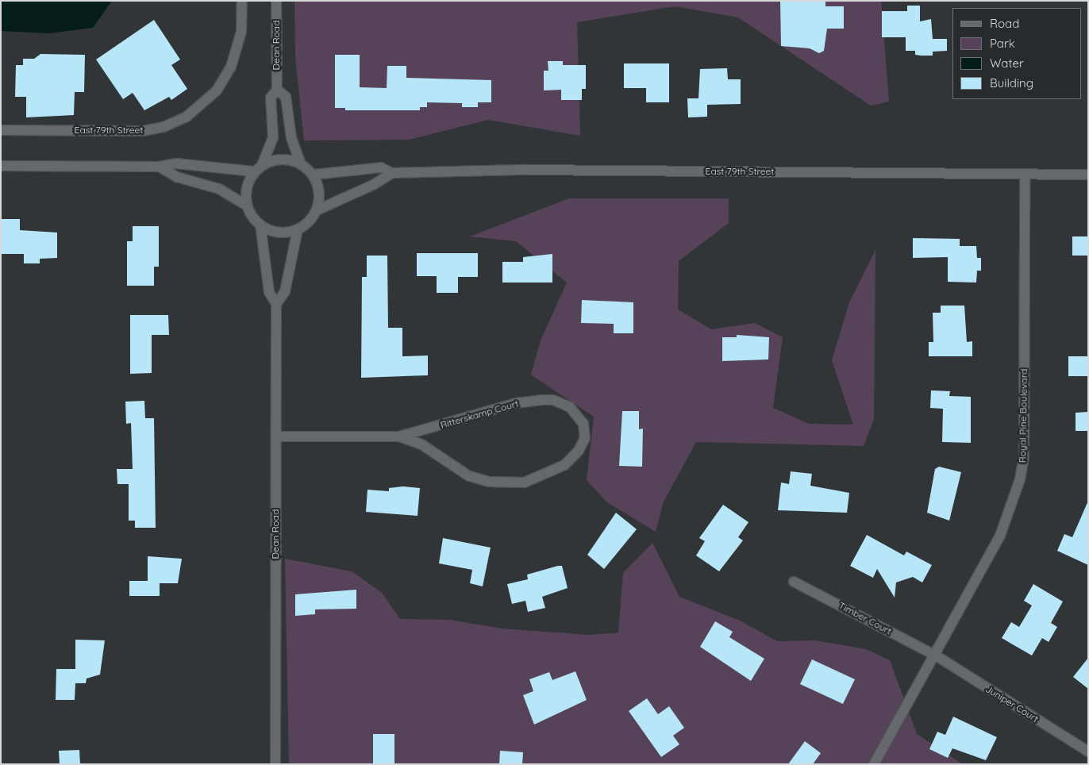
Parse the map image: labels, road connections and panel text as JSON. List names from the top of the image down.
{
  "streets": {
    "street": [
      "Dean Road",
      "East 79th Street",
      "Ritterskamp Court",
      "Royal Pine Boulevard",
      "Timber Court",
      "Juniper Court"
    ]
  },
  "crossings": [
    ["Dean Road", "East 79th Street"],
    ["Dean Road", "Ritterskamp Court"],
    ["East 79th Street", "Royal Pine Boulevard"],
    ["Royal Pine Boulevard", "Timber Court"],
    ["Royal Pine Boulevard", "Juniper Court"],
    ["Timber Court", "Juniper Court"]
  ],
  "legend": [
    "Road",
    "Park",
    "Water",
    "Building"
  ]
}
